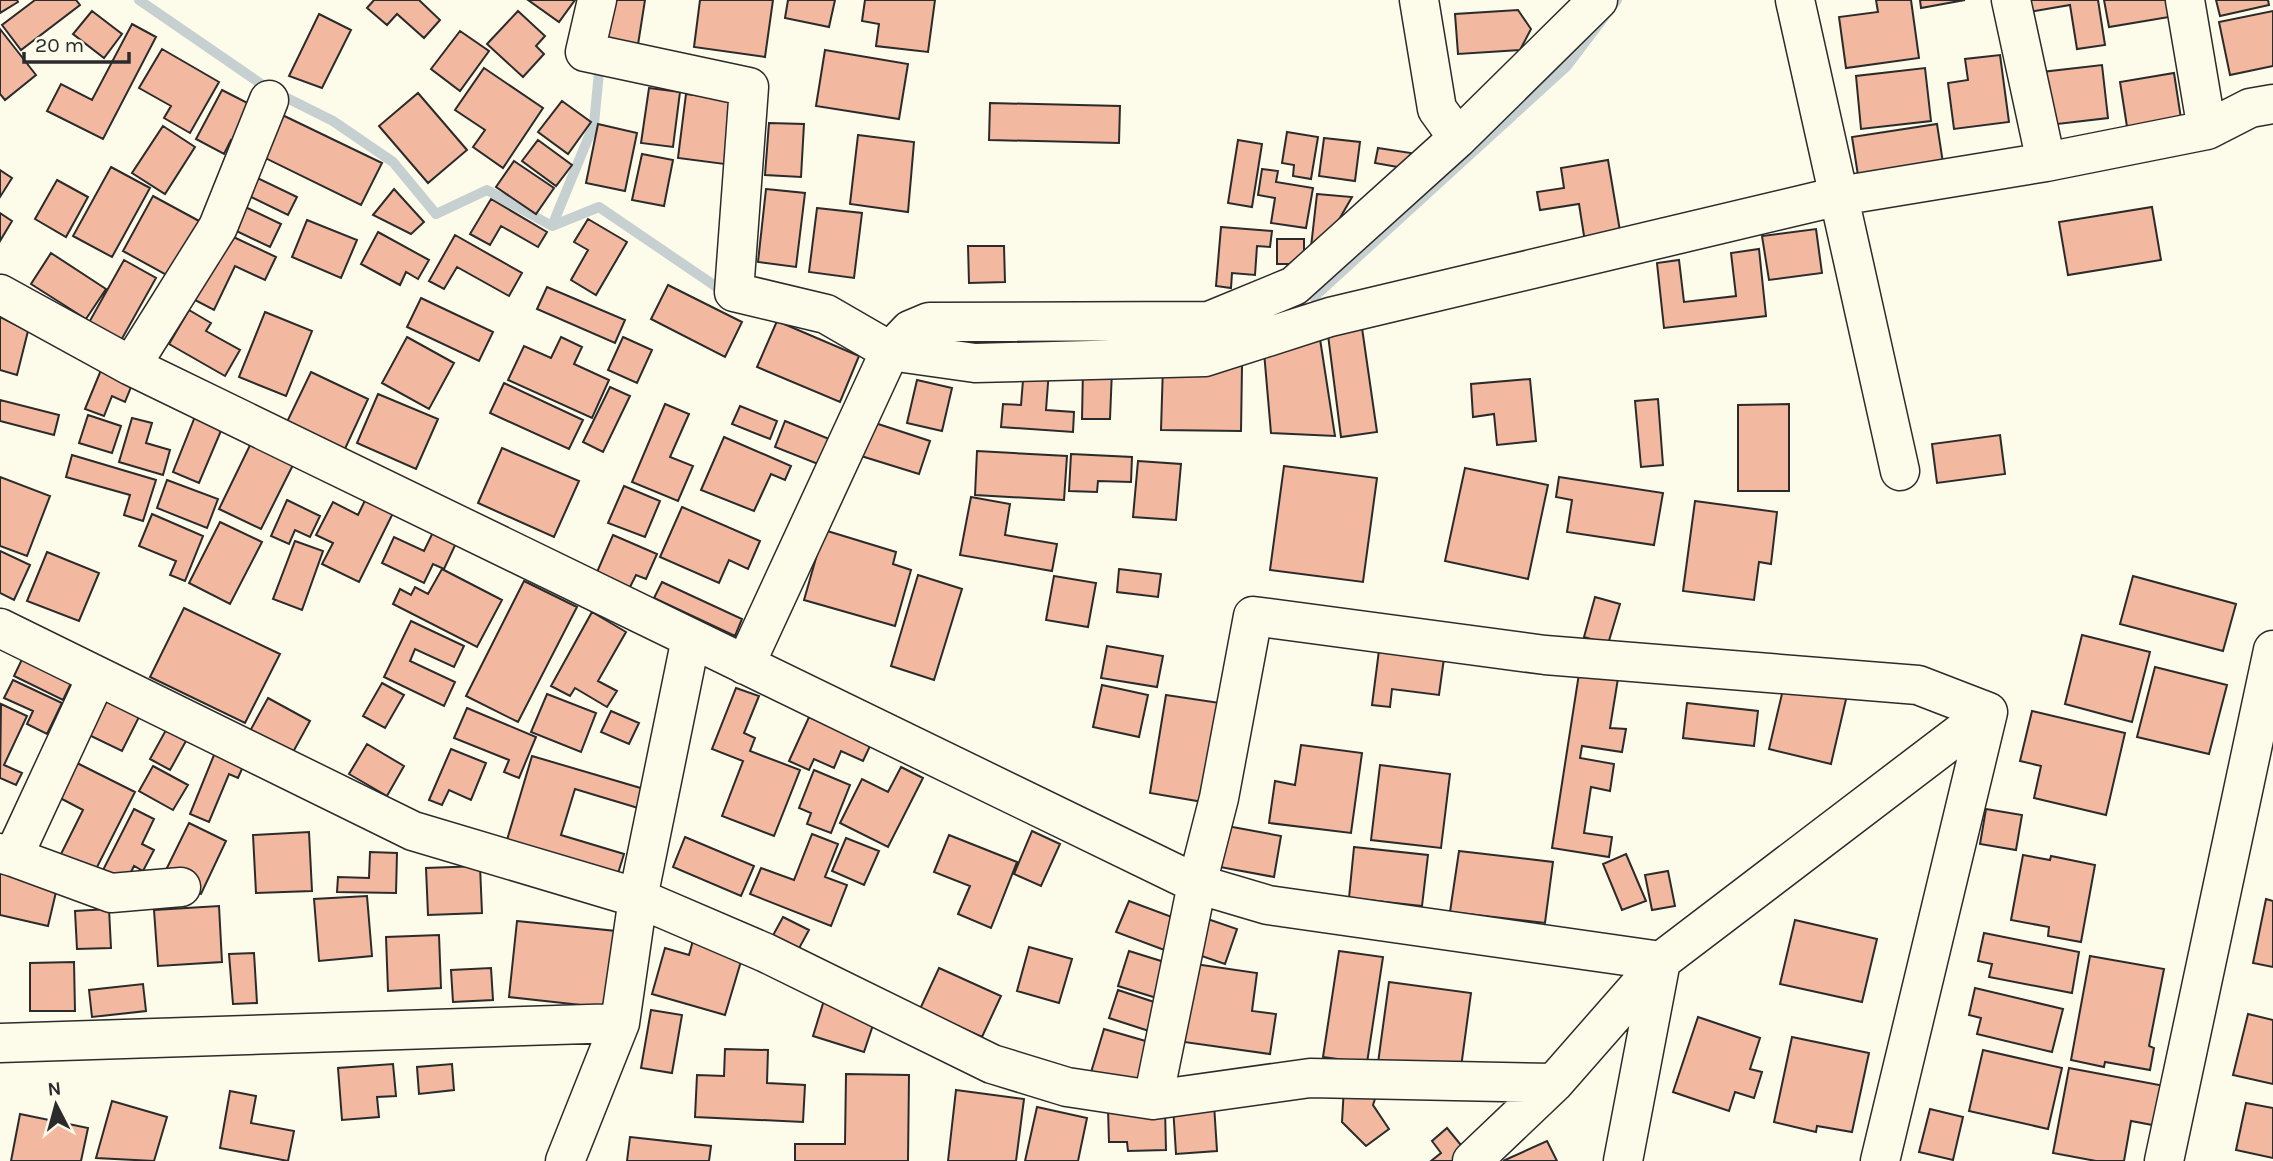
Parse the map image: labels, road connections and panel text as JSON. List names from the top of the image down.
{
  "scale_bar": "20 m",
  "north": "top"
}
